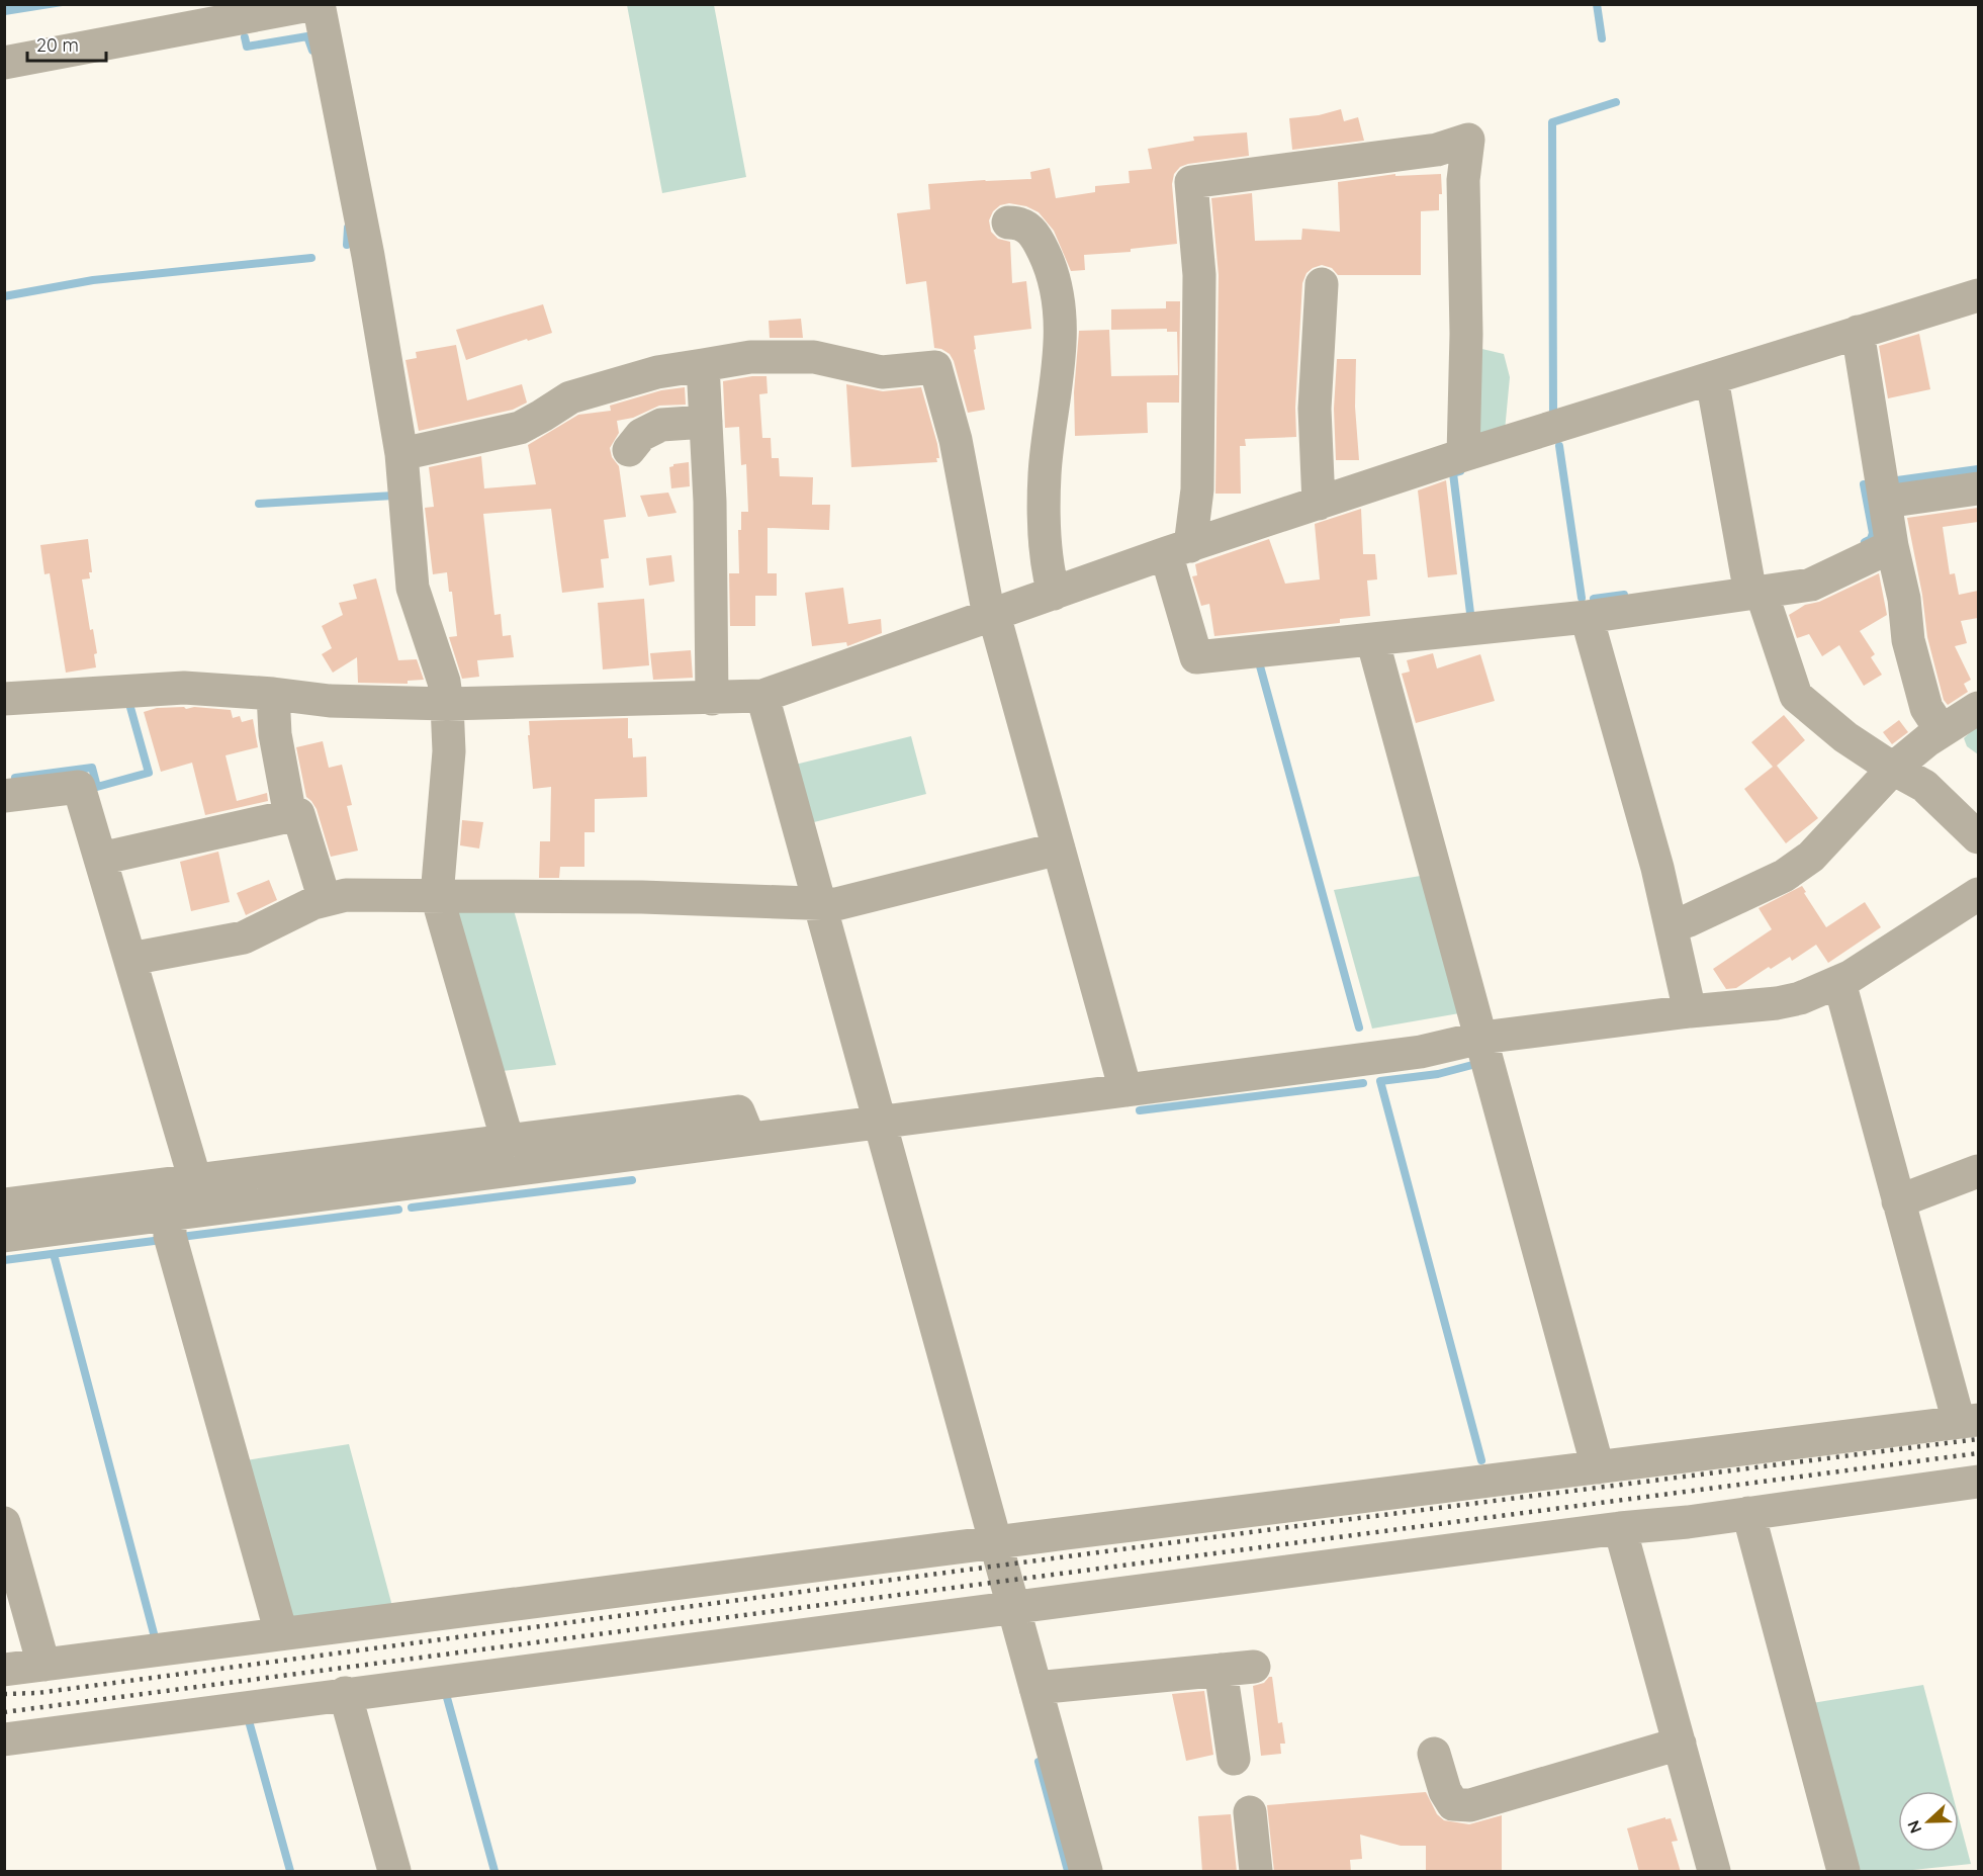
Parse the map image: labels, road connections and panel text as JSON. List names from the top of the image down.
{
  "scale_bar": "20 m",
  "north": "left"
}
